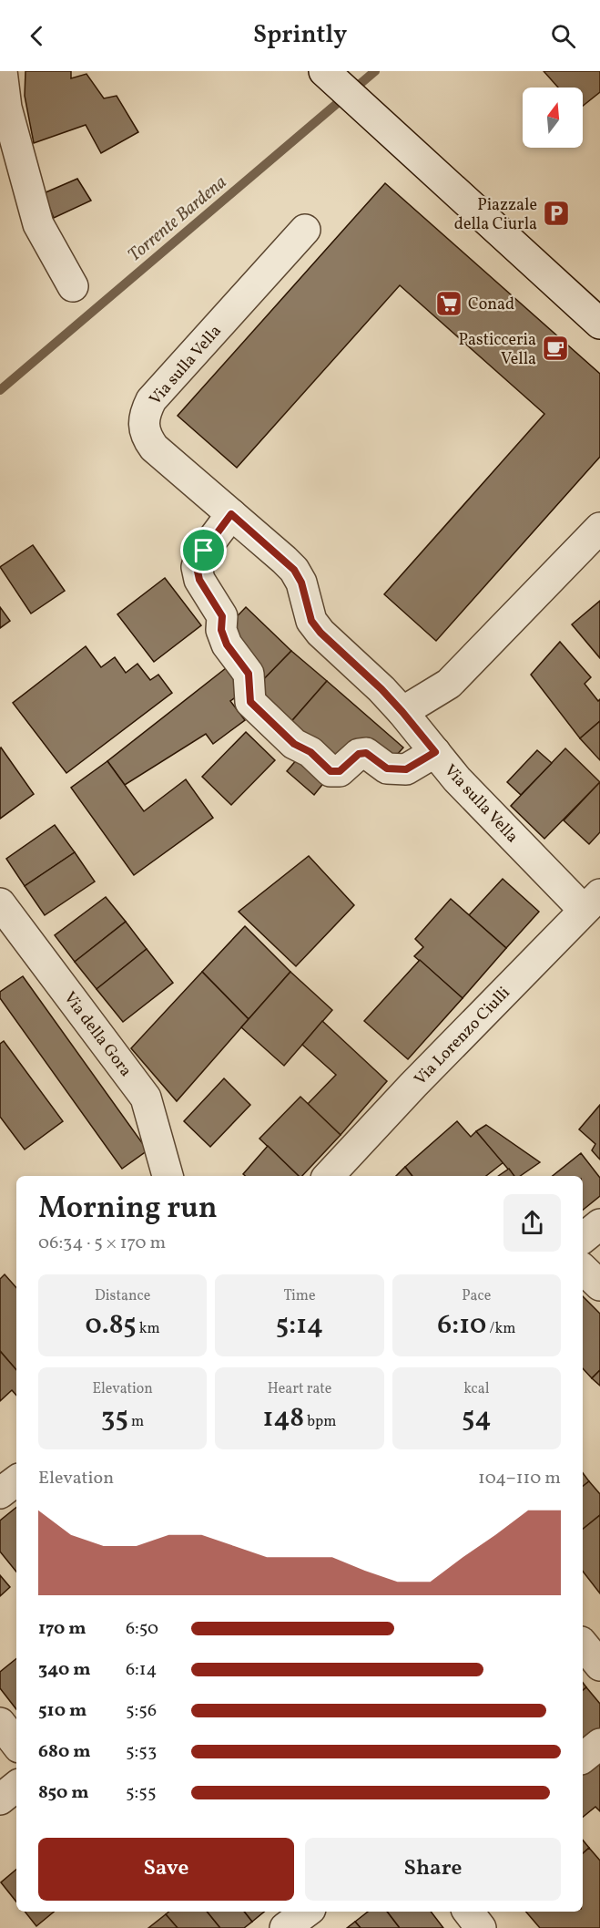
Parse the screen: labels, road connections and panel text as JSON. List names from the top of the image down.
{
  "streets": {
    "street": ["Via sulla Vella", "Via della Gora", "Via Lorenzo Ciulli"]
  },
  "crossings": [
    ["Via sulla Vella", "Via Lorenzo Ciulli"]
  ],
  "water": ["Torrente Bardena"],
  "places": {
    "parking": ["Piazzale della Ciurla"],
    "supermarket": ["Conad"],
    "cafe": ["Pasticceria Vella"]
  },
  "north": "top",
  "page": {
    "header": "Sprintly",
    "heading": ["Morning run", "06:34 · 5 × 170 m"],
    "stats": [
      ["Distance", "0.85 km"],
      ["Time", "5:14"],
      ["Pace", "6:10 /km"],
      ["Elevation", "35 m"],
      ["Heart rate", "148 bpm"],
      ["kcal", "54"]
    ],
    "chart": ["Elevation", "104–110 m"],
    "list": [
      {
        "name": "170 m",
        "note": "6:50"
      },
      {
        "name": "340 m",
        "note": "6:14"
      },
      {
        "name": "510 m",
        "note": "5:56"
      },
      {
        "name": "680 m",
        "note": "5:53"
      },
      {
        "name": "850 m",
        "note": "5:55"
      }
    ],
    "buttons": ["Save", "Share"]
  }
}
